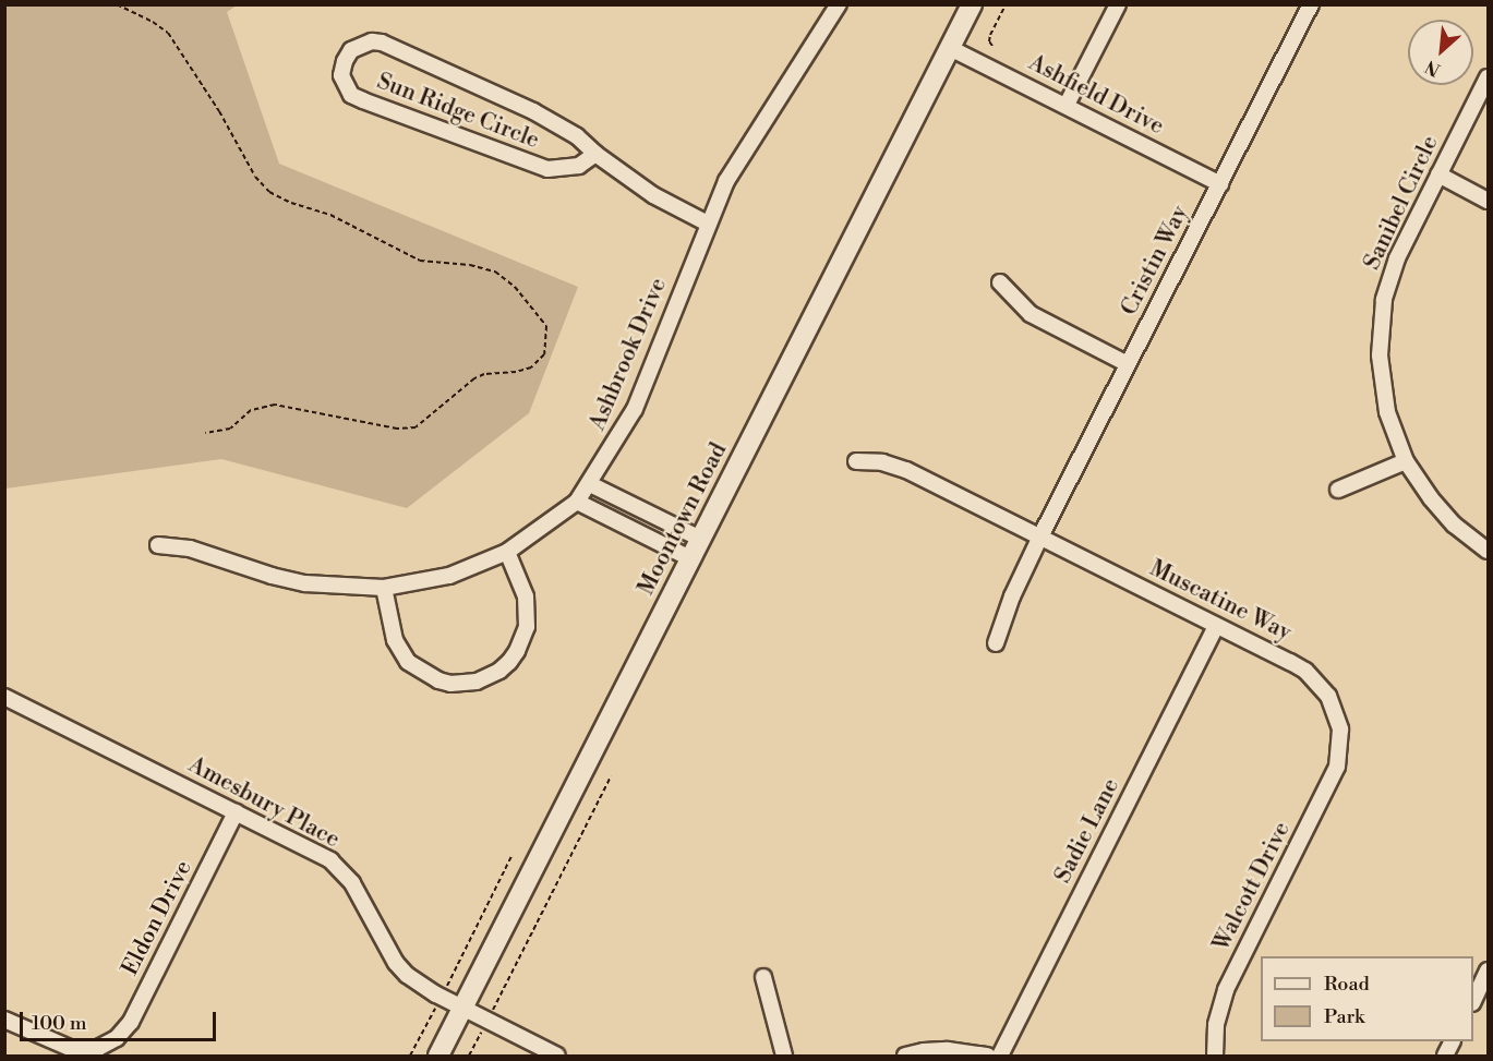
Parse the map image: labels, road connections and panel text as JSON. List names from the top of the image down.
{
  "streets": {
    "street": [
      "Ashfield Drive",
      "Sun Ridge Circle",
      "Sanibel Circle",
      "Cristin Way",
      "Ashbrook Drive",
      "Moontown Road",
      "Muscatine Way",
      "Amesbury Place",
      "Sadie Lane",
      "Walcott Drive",
      "Eldon Drive"
    ]
  },
  "crossings": [
    ["Ashfield Drive", "Cristin Way"],
    ["Ashfield Drive", "Moontown Road"],
    ["Sun Ridge Circle", "Ashbrook Drive"],
    ["Cristin Way", "Muscatine Way"],
    ["Moontown Road", "Amesbury Place"],
    ["Muscatine Way", "Sadie Lane"],
    ["Muscatine Way", "Walcott Drive"],
    ["Amesbury Place", "Eldon Drive"]
  ],
  "legend": ["Road", "Park"],
  "scale_bar": "100 m",
  "north": "bottom left"
}
